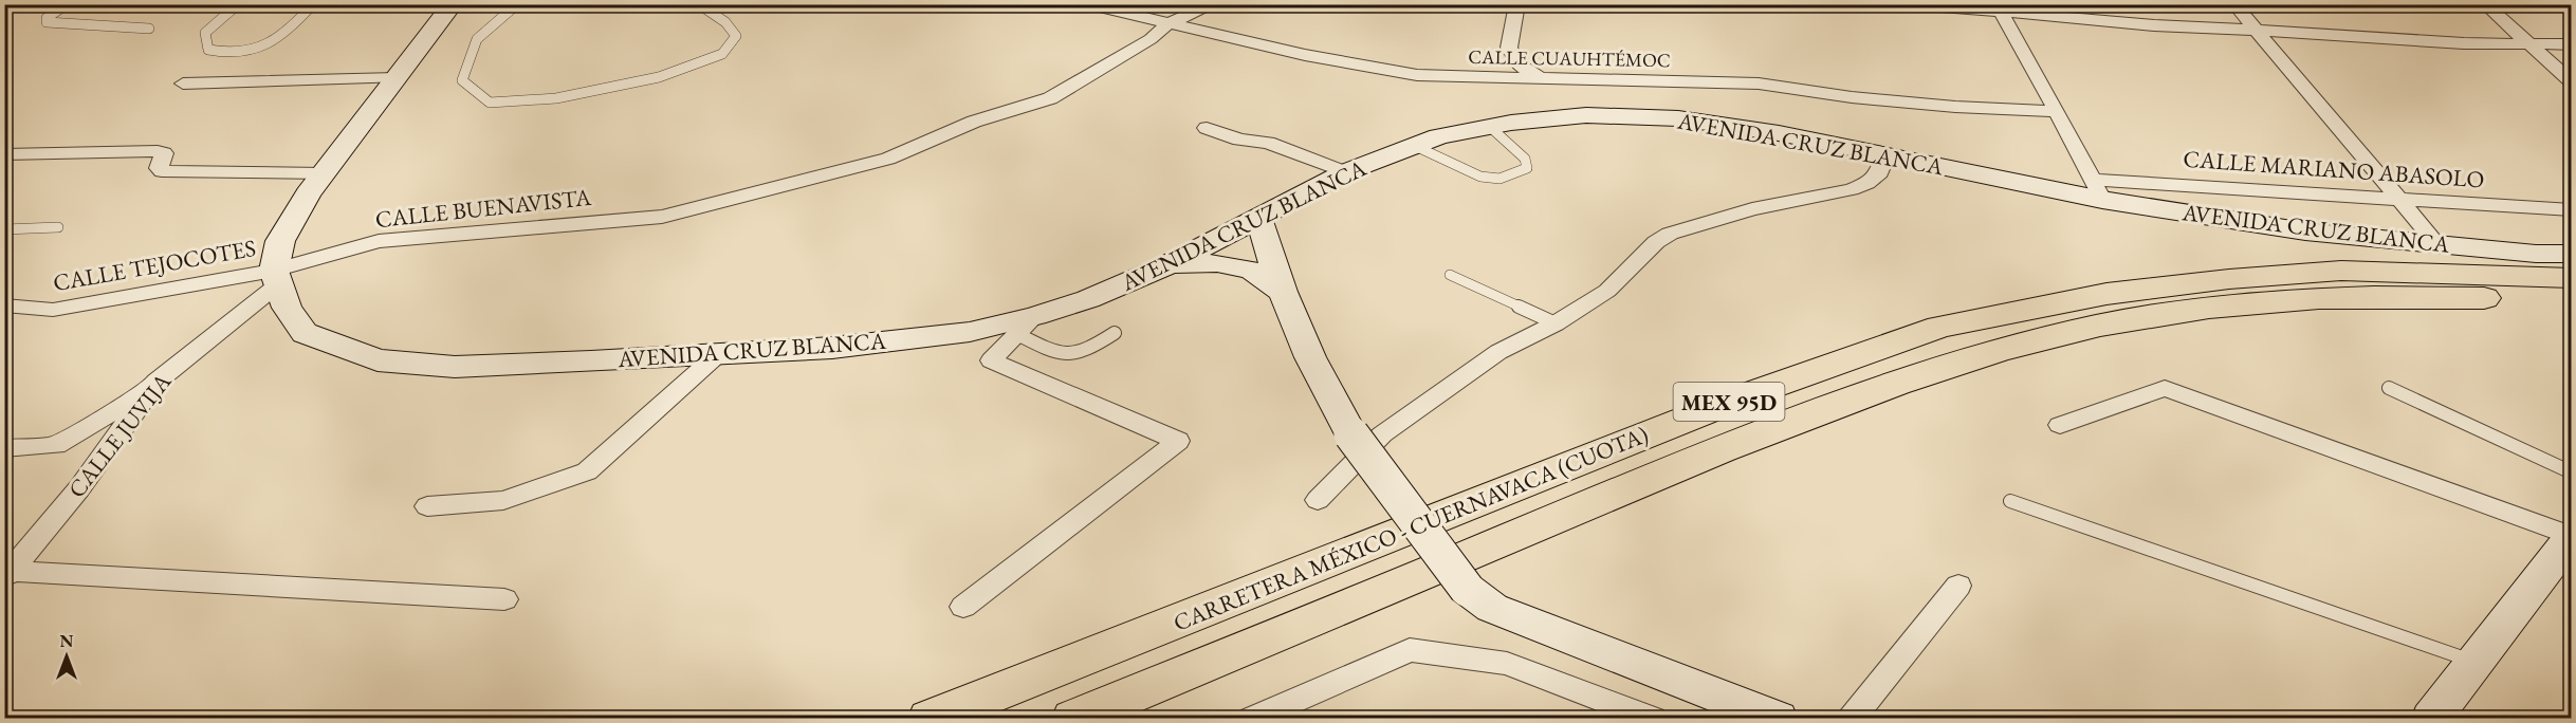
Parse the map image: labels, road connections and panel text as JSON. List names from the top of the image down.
{
  "streets": {
    "highway": ["MEX 95D", "CARRETERA MÉXICO - CUERNAVACA (CUOTA)"],
    "main road": ["AVENIDA CRUZ BLANCA"],
    "street": [
      "CALLE CUAUHTÉMOC",
      "CALLE MARIANO ABASOLO",
      "CALLE BUENAVISTA",
      "CALLE TEJOCOTES",
      "CALLE JUVIJA"
    ]
  },
  "crossings": [
    ["CALLE CUAUHTÉMOC", "CALLE BUENAVISTA"],
    ["AVENIDA CRUZ BLANCA", "CALLE MARIANO ABASOLO"],
    ["AVENIDA CRUZ BLANCA", "CALLE BUENAVISTA"],
    ["AVENIDA CRUZ BLANCA", "CALLE TEJOCOTES"],
    ["AVENIDA CRUZ BLANCA", "CALLE JUVIJA"],
    ["CALLE BUENAVISTA", "CALLE TEJOCOTES"],
    ["CALLE BUENAVISTA", "CALLE JUVIJA"],
    ["CALLE TEJOCOTES", "CALLE JUVIJA"]
  ],
  "north": "top"
}
